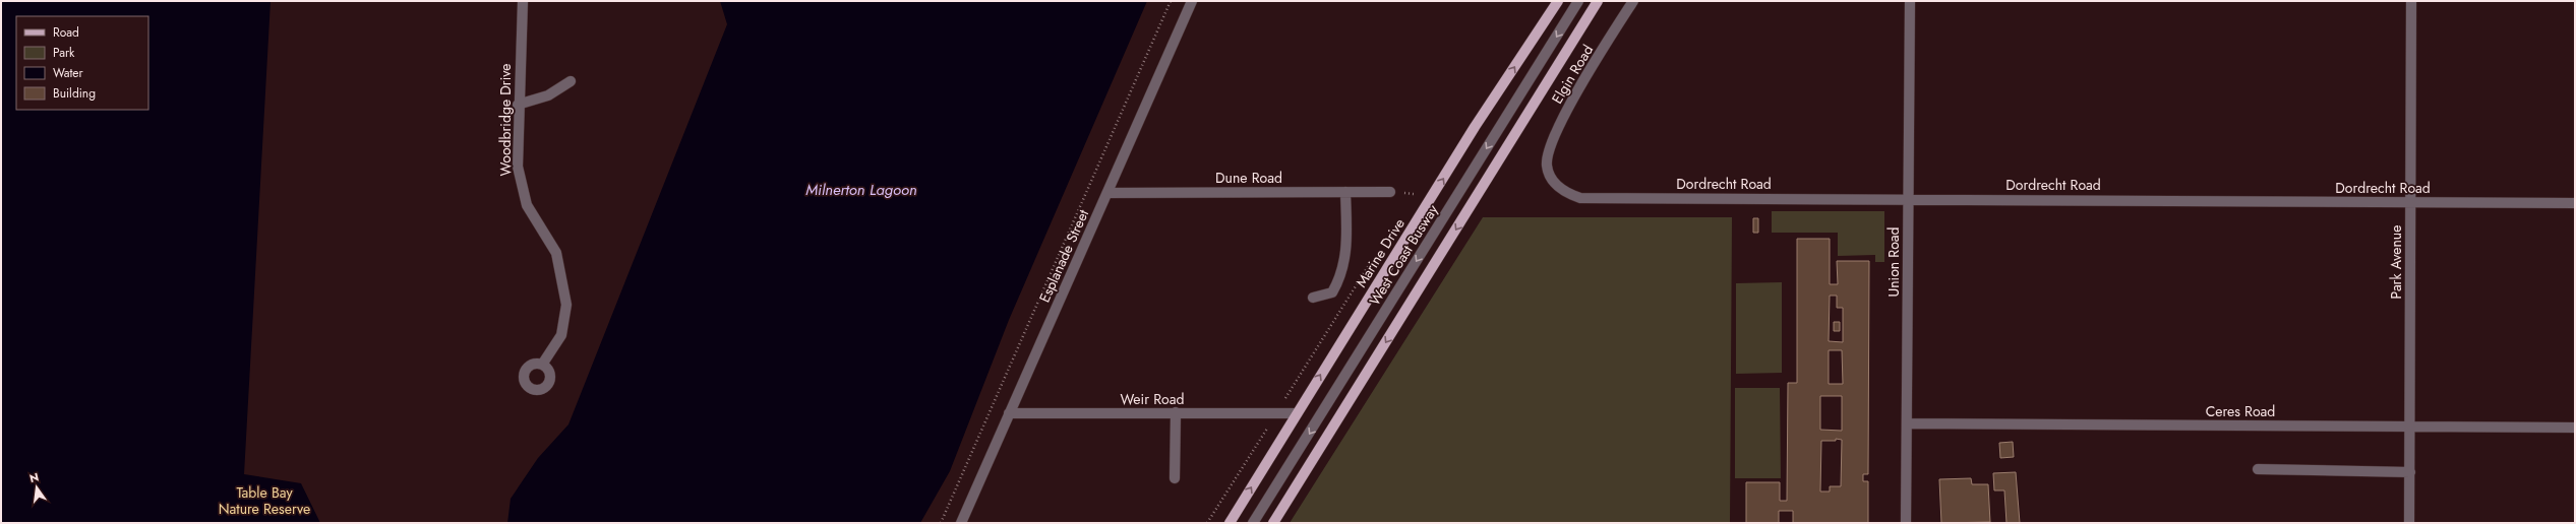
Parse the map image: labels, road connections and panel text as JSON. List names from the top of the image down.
{
  "streets": {
    "main road": ["Marine Drive"],
    "street": [
      "Elgin Road",
      "Woodbridge Drive",
      "Dune Road",
      "Dordrecht Road",
      "West Coast Busway",
      "Esplanade Street",
      "Union Road",
      "Park Avenue",
      "Weir Road",
      "Ceres Road"
    ]
  },
  "crossings": [
    ["Elgin Road", "Dordrecht Road"],
    ["Dune Road", "Esplanade Street"],
    ["Dordrecht Road", "Union Road"],
    ["Dordrecht Road", "Park Avenue"],
    ["Marine Drive", "Weir Road"],
    ["Esplanade Street", "Weir Road"],
    ["Union Road", "Ceres Road"],
    ["Park Avenue", "Ceres Road"]
  ],
  "one_way": ["West Coast Busway"],
  "water": ["Milnerton Lagoon"],
  "parks": ["Table Bay Nature Reserve"],
  "legend": [
    "Road",
    "Park",
    "Water",
    "Building"
  ],
  "north": "top"
}
